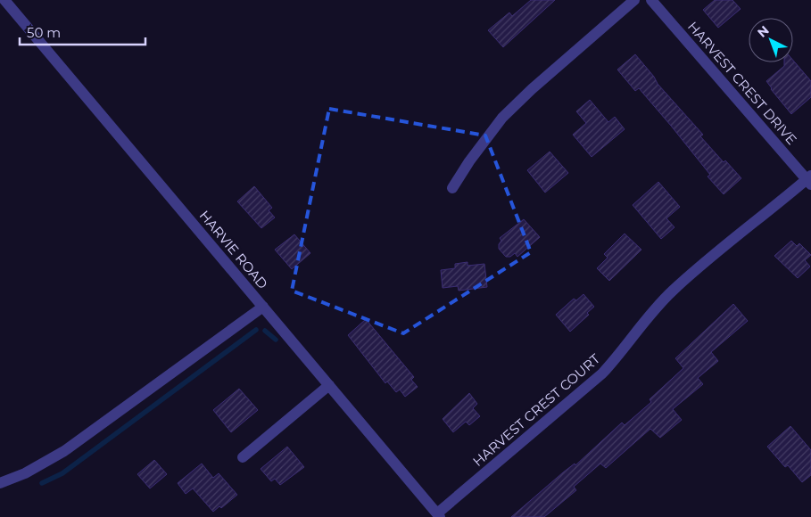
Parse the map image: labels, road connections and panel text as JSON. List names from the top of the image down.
{
  "streets": {
    "street": ["HARVEST CREST DRIVE", "HARVIE ROAD", "HARVEST CREST COURT"]
  },
  "crossings": [
    ["HARVEST CREST DRIVE", "HARVEST CREST COURT"],
    ["HARVIE ROAD", "HARVEST CREST COURT"]
  ],
  "scale_bar": "50 m",
  "north": "top left"
}
